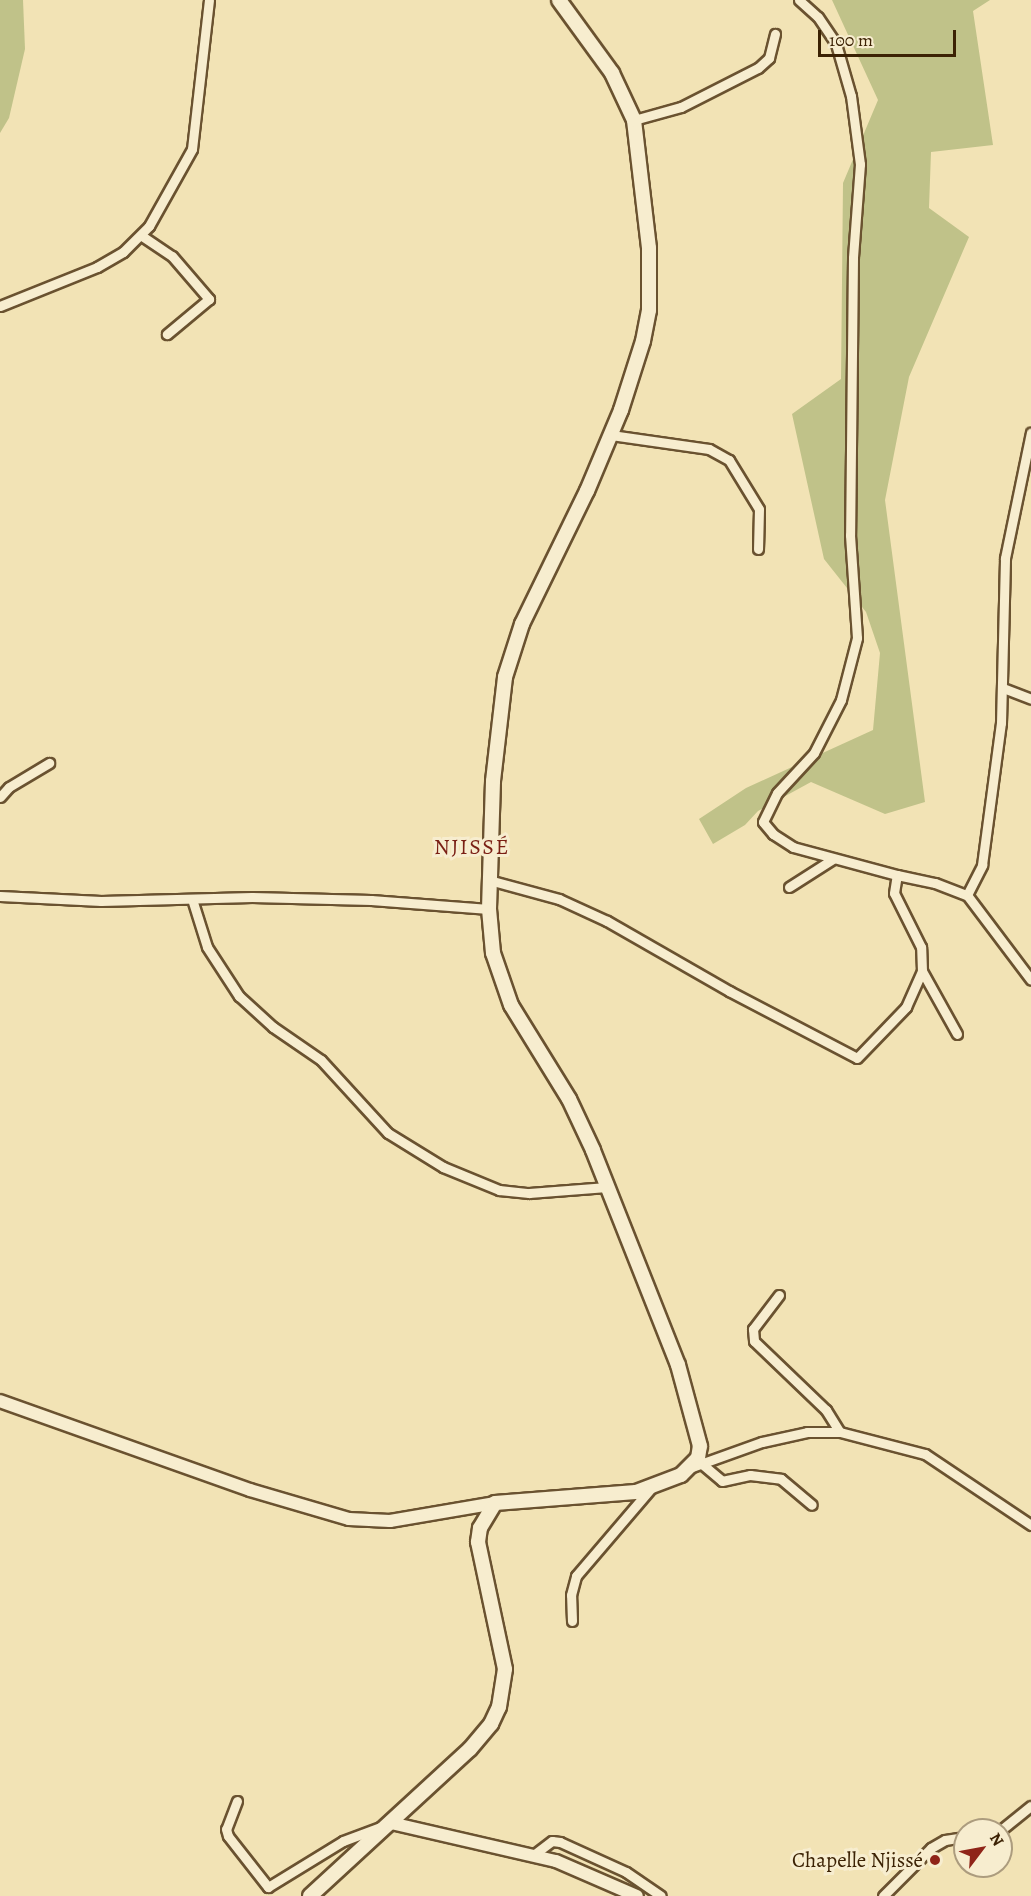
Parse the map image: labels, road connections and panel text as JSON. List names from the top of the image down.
{
  "districts": ["NJISSÉ"],
  "places": ["Chapelle Njissé"],
  "scale_bar": "100 m",
  "north": "top right"
}
